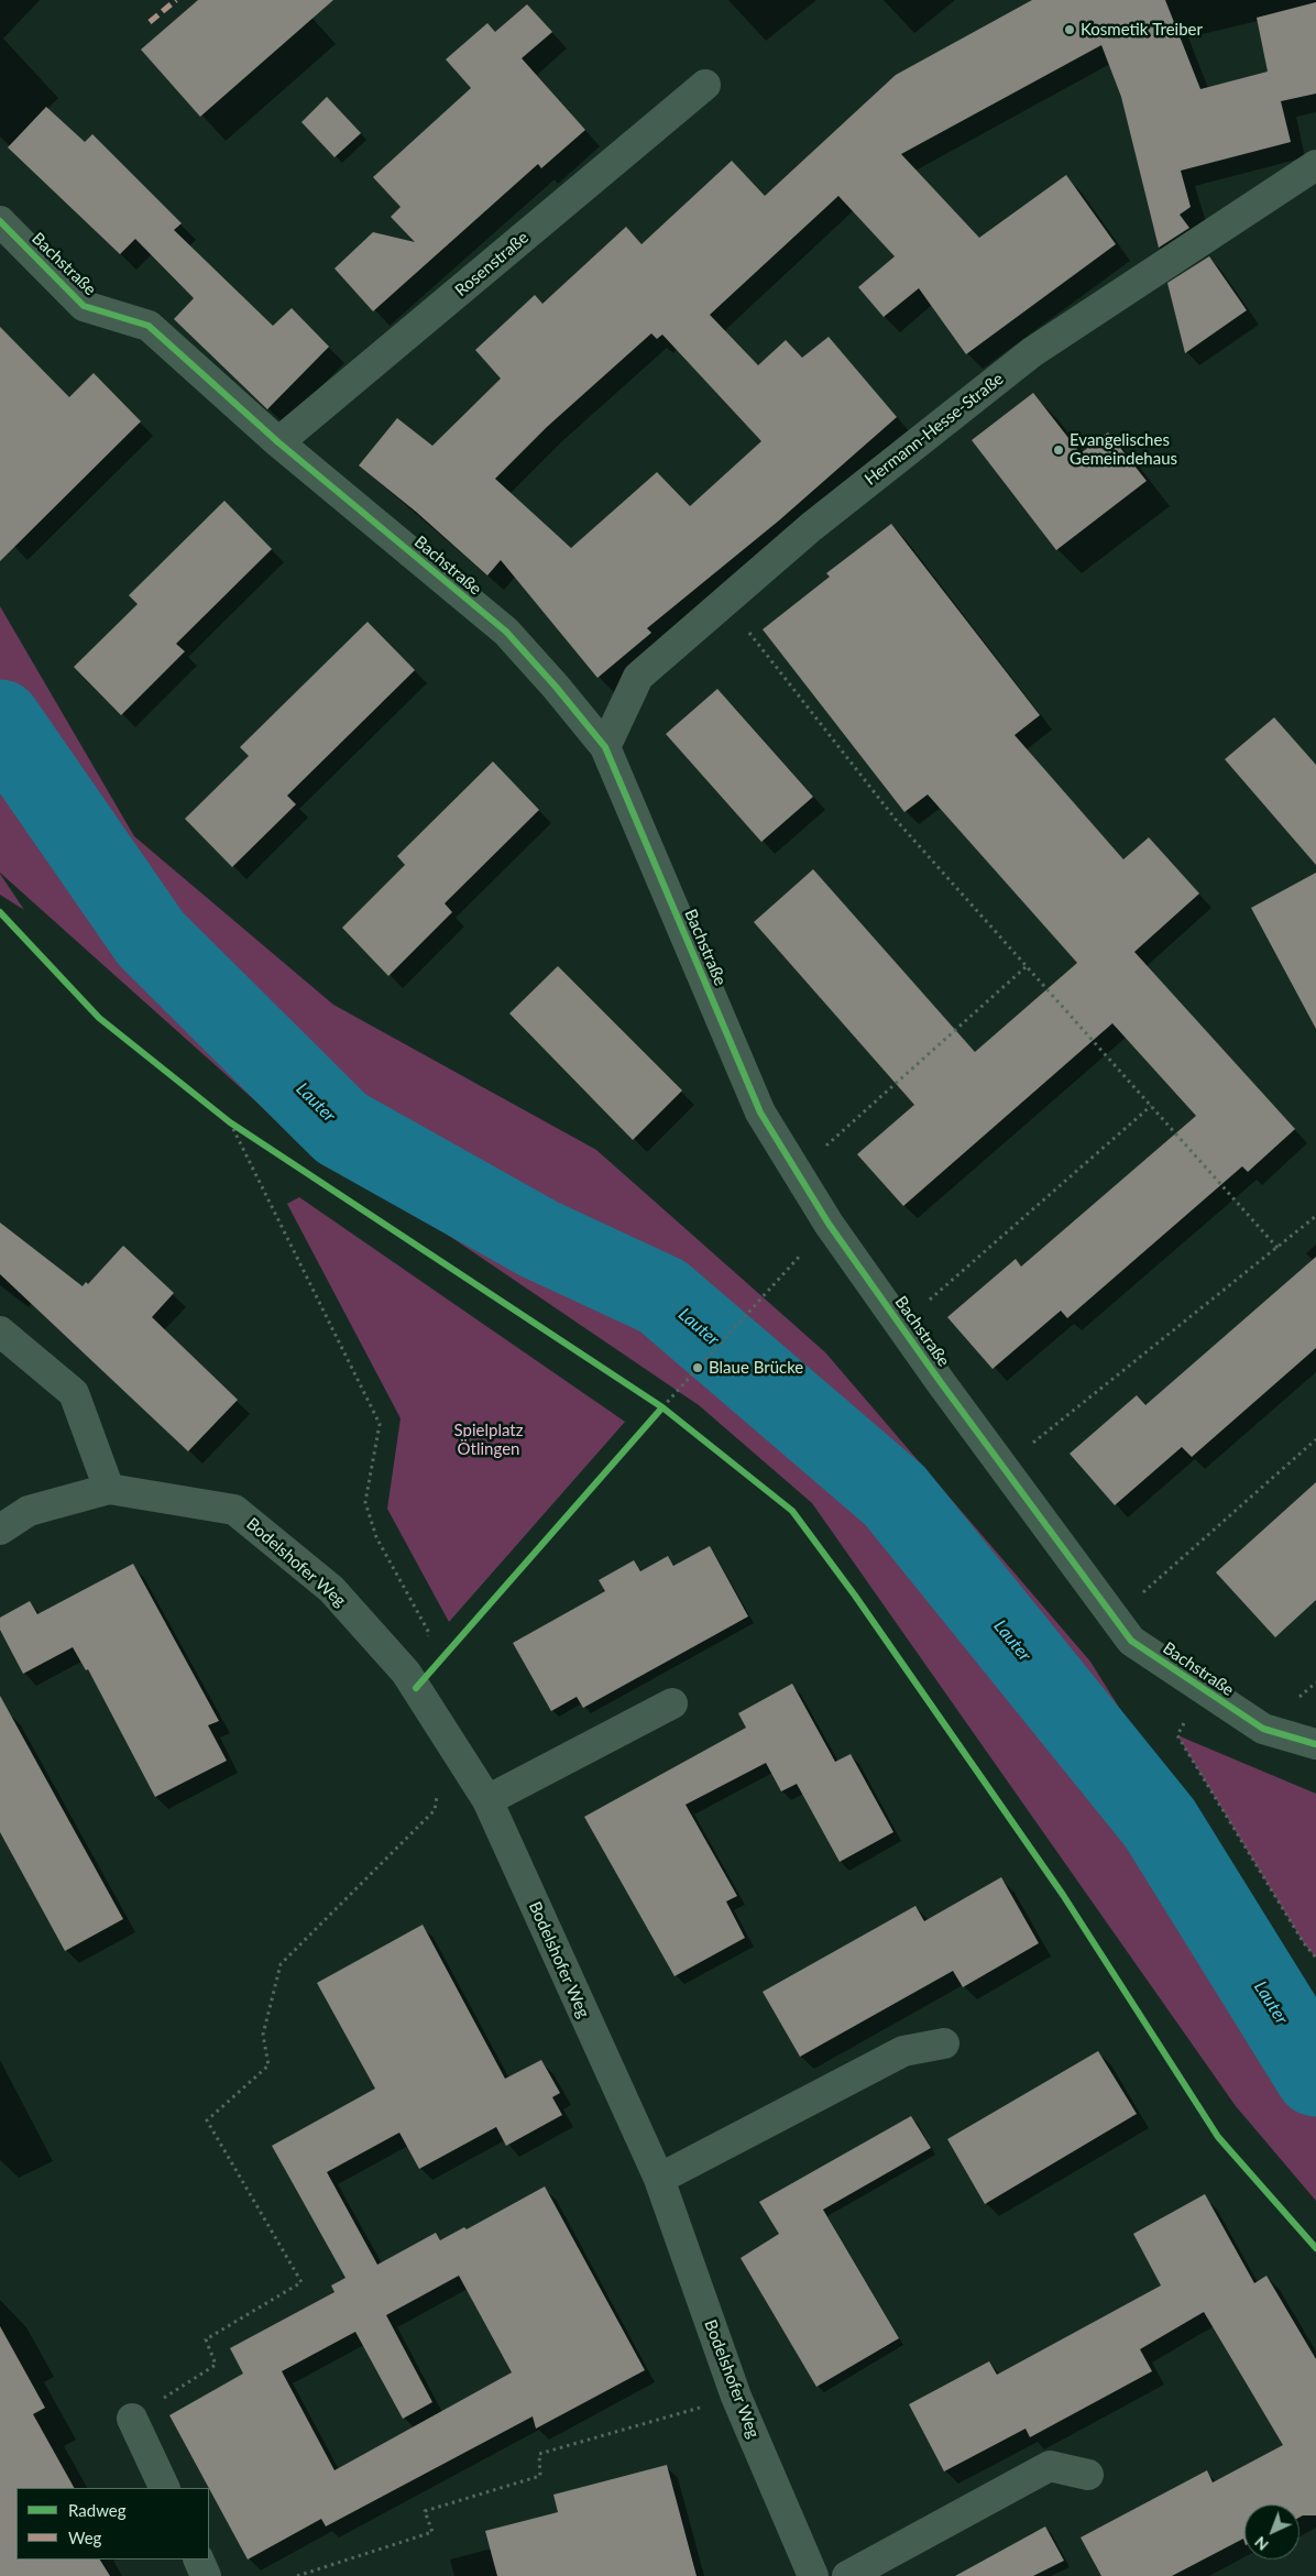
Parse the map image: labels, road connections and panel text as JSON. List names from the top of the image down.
{
  "streets": {
    "street": [
      "Bachstraße",
      "Rosenstraße",
      "Hermann-Hesse-Straße",
      "Bodelshofer Weg"
    ]
  },
  "crossings": [
    ["Bachstraße", "Rosenstraße"],
    ["Bachstraße", "Hermann-Hesse-Straße"]
  ],
  "water": ["Lauter"],
  "parks": ["Spielplatz Ötlingen"],
  "places": ["Kosmetik Treiber", "Evangelisches Gemeindehaus", "Blaue Brücke"],
  "legend": ["Radweg", "Weg"],
  "north": "bottom left"
}
